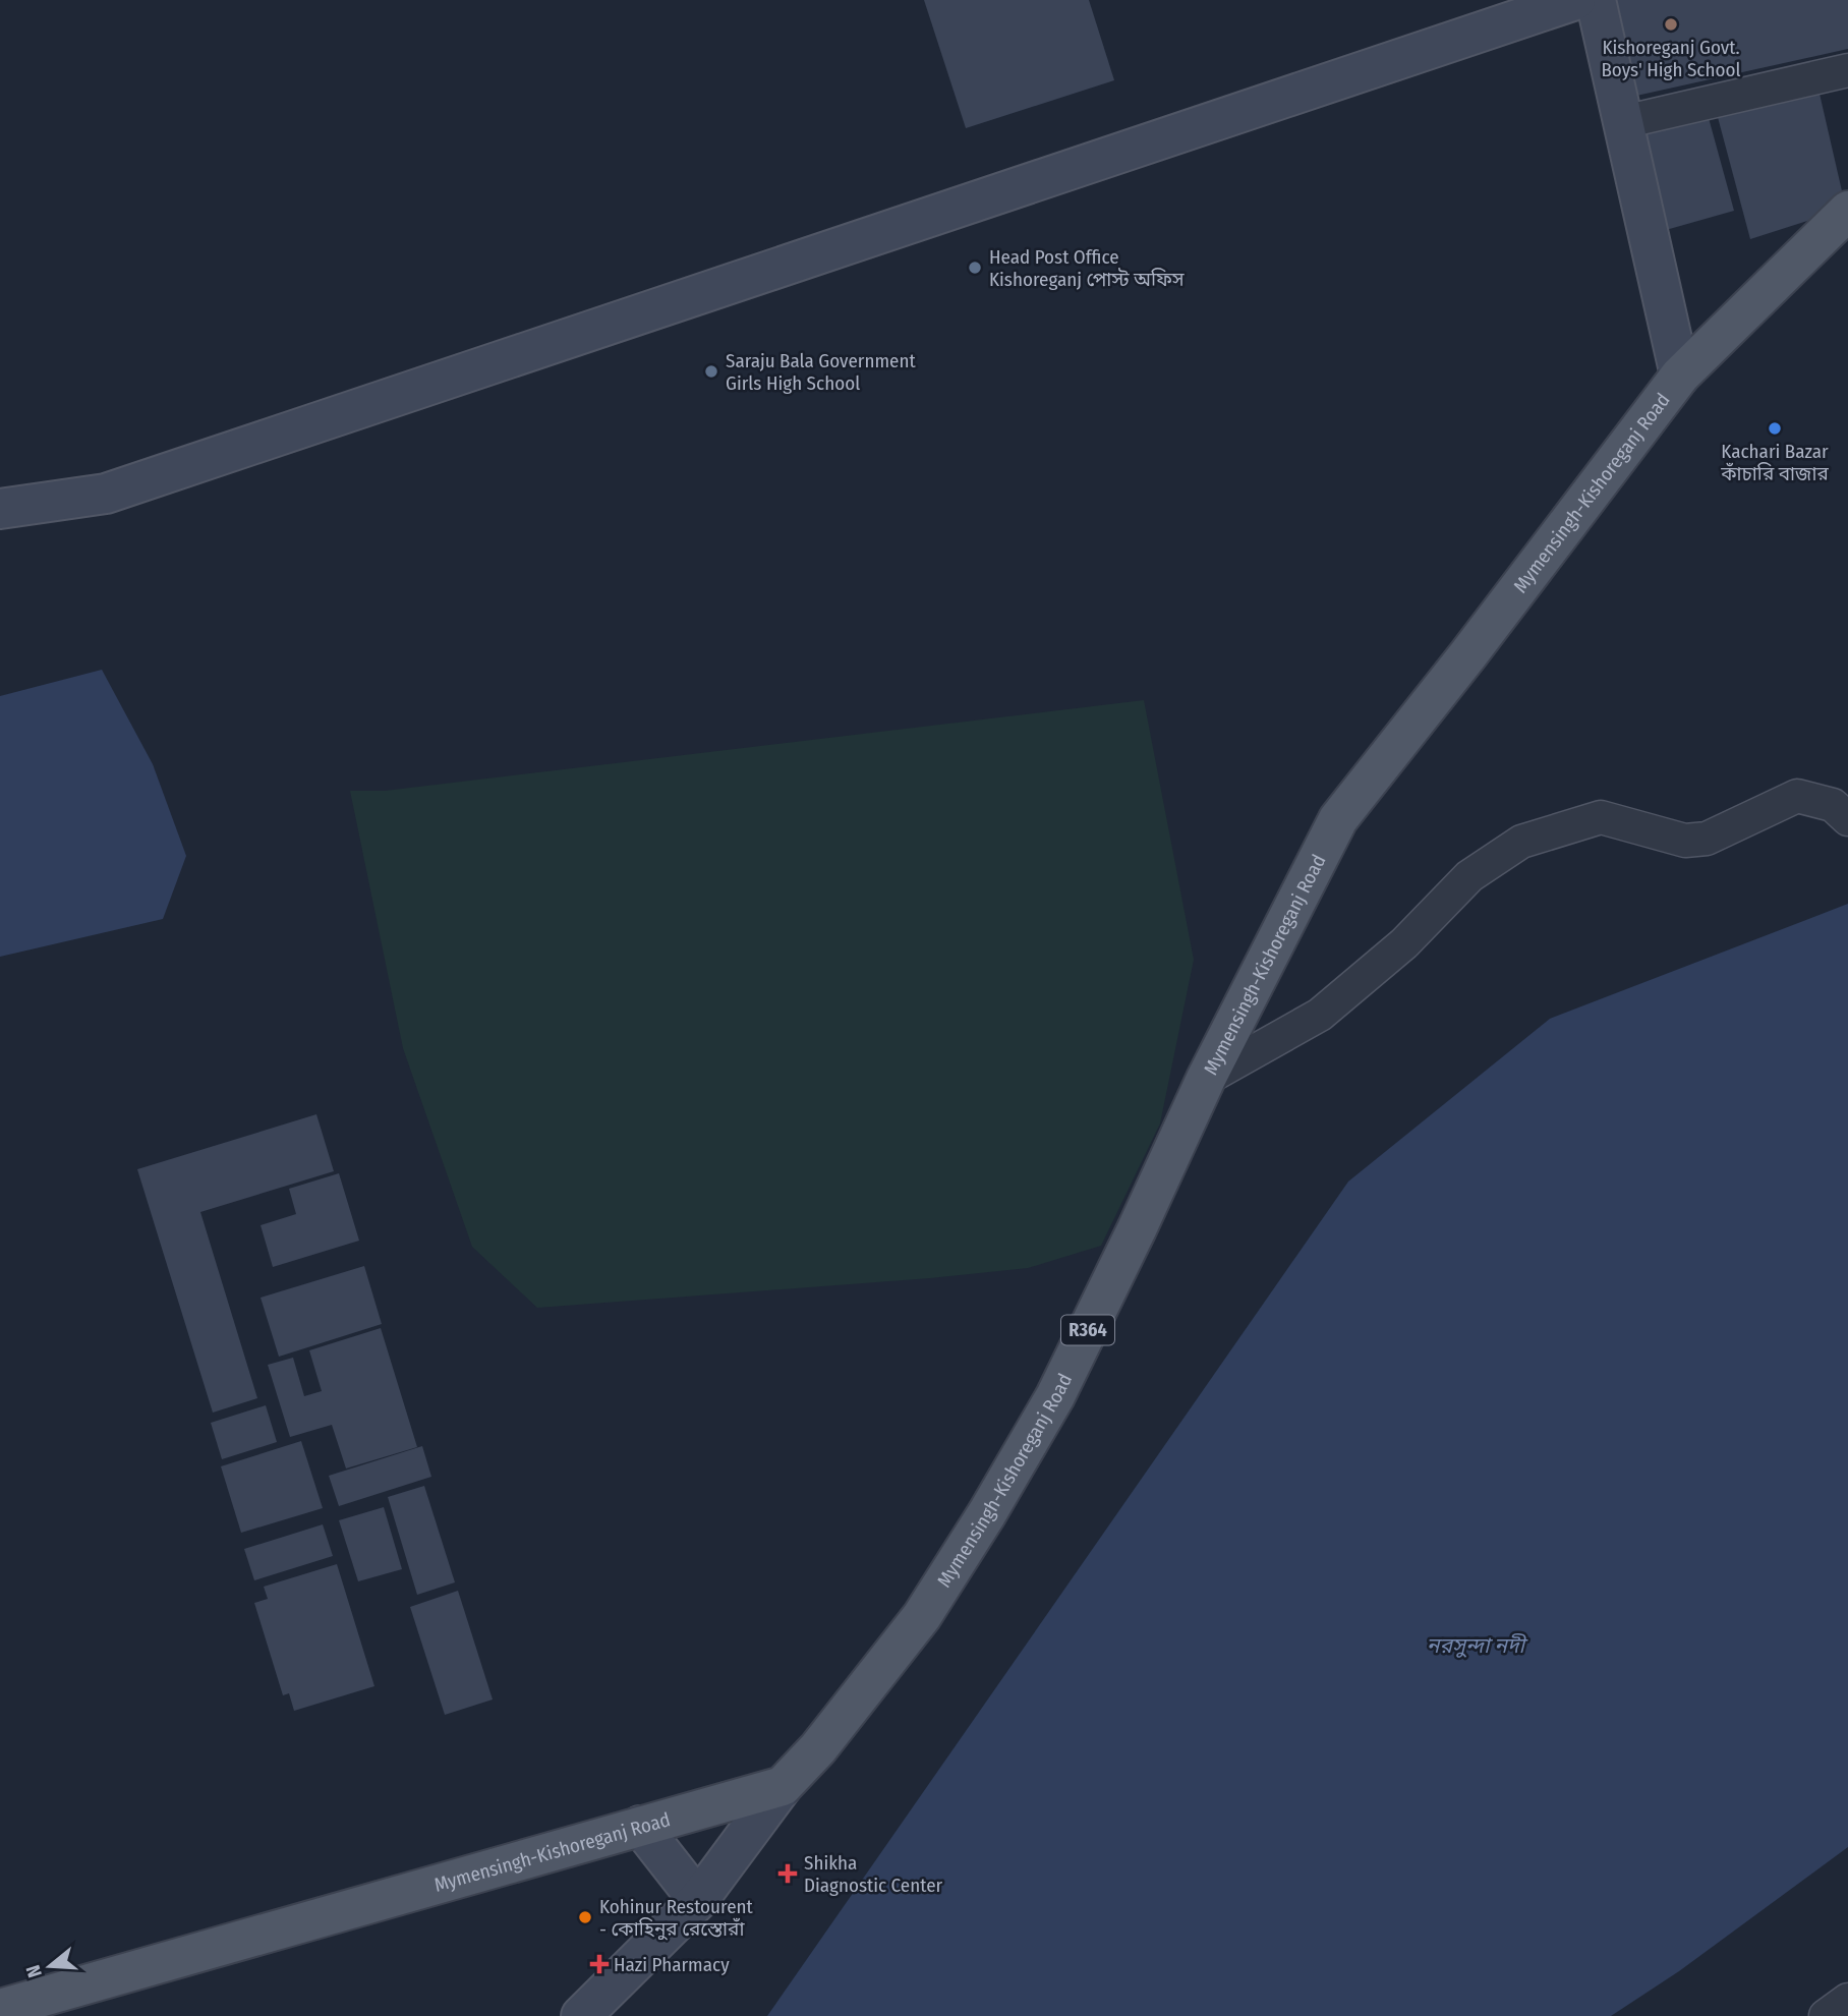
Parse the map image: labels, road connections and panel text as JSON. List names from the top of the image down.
{
  "streets": {
    "main road": ["Mymensingh-Kishoreganj Road", "R364"]
  },
  "water": ["নরসুন্দা নদী"],
  "places": {
    "other": [
      "Kishoreganj Govt. Boys' High School",
      "Head Post Office Kishoreganj পোস্ট অফিস",
      "Saraju Bala Government Girls High School",
      "Kachari Bazar কাঁচারি বাজার",
      "Kohinur Restourent - কোহিনুর রেস্তোরাঁ"
    ],
    "health": ["Shikha Diagnostic Center", "Hazi Pharmacy"]
  },
  "north": "left"
}
